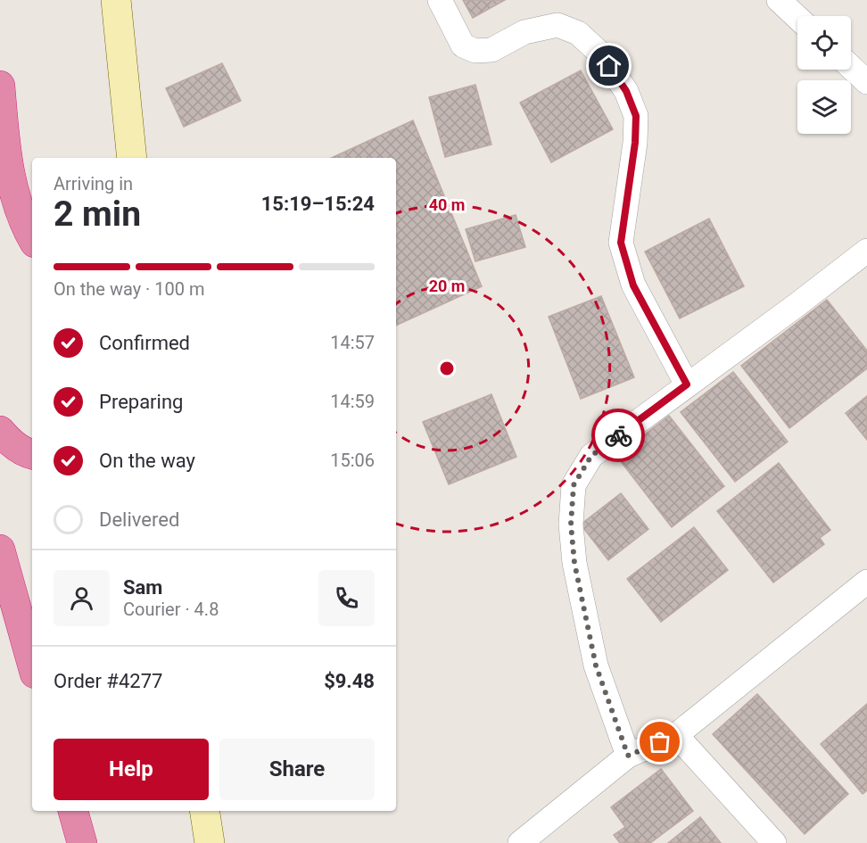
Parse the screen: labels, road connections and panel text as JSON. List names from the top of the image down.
{
  "page": {
    "heading": ["2 min", "Arriving in", "15:19–15:24"],
    "panel": [
      "Sam",
      "Courier · 4.8",
      "Order #4277",
      "$9.48"
    ],
    "bar": "On the way · 100 m",
    "list": [
      ["Confirmed", "14:57"],
      ["Preparing", "14:59"],
      ["On the way", "15:06"],
      "Delivered"
    ],
    "buttons": ["Help", "Share"]
  },
  "rings": ["40 m", "20 m"]
}
